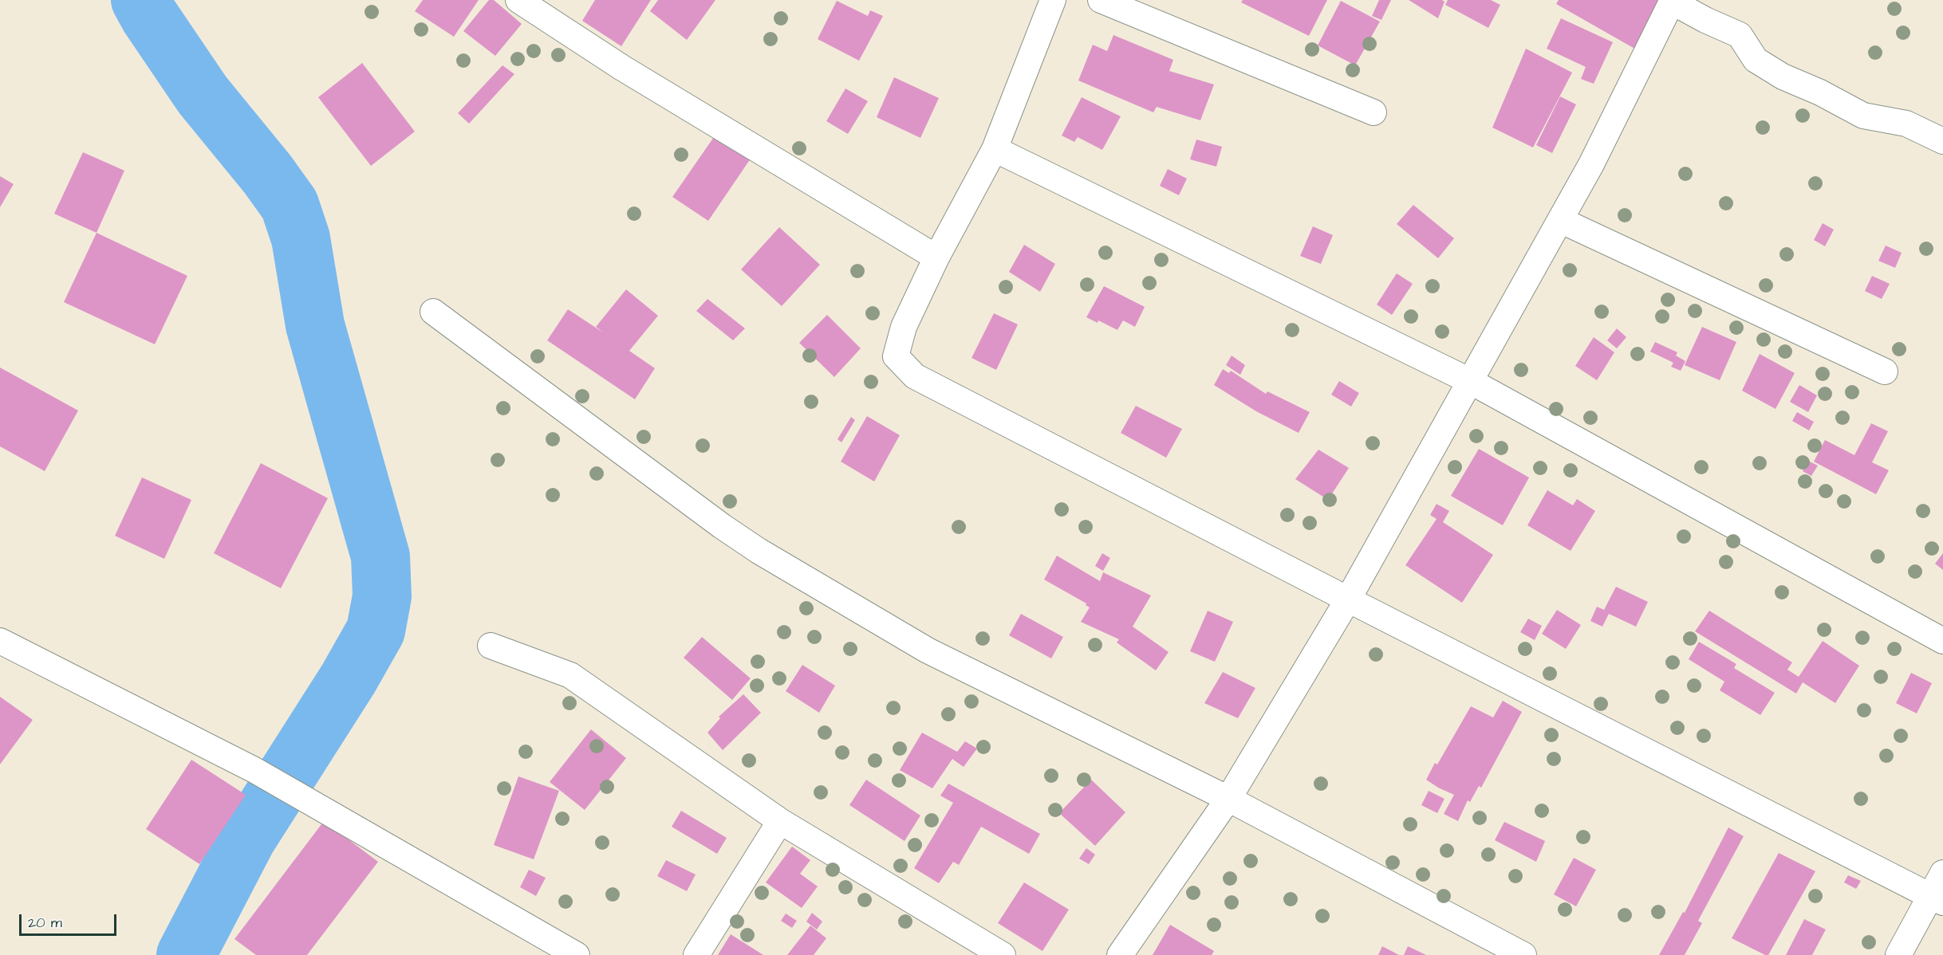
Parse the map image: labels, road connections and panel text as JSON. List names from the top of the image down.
{
  "scale_bar": "20 m"
}
